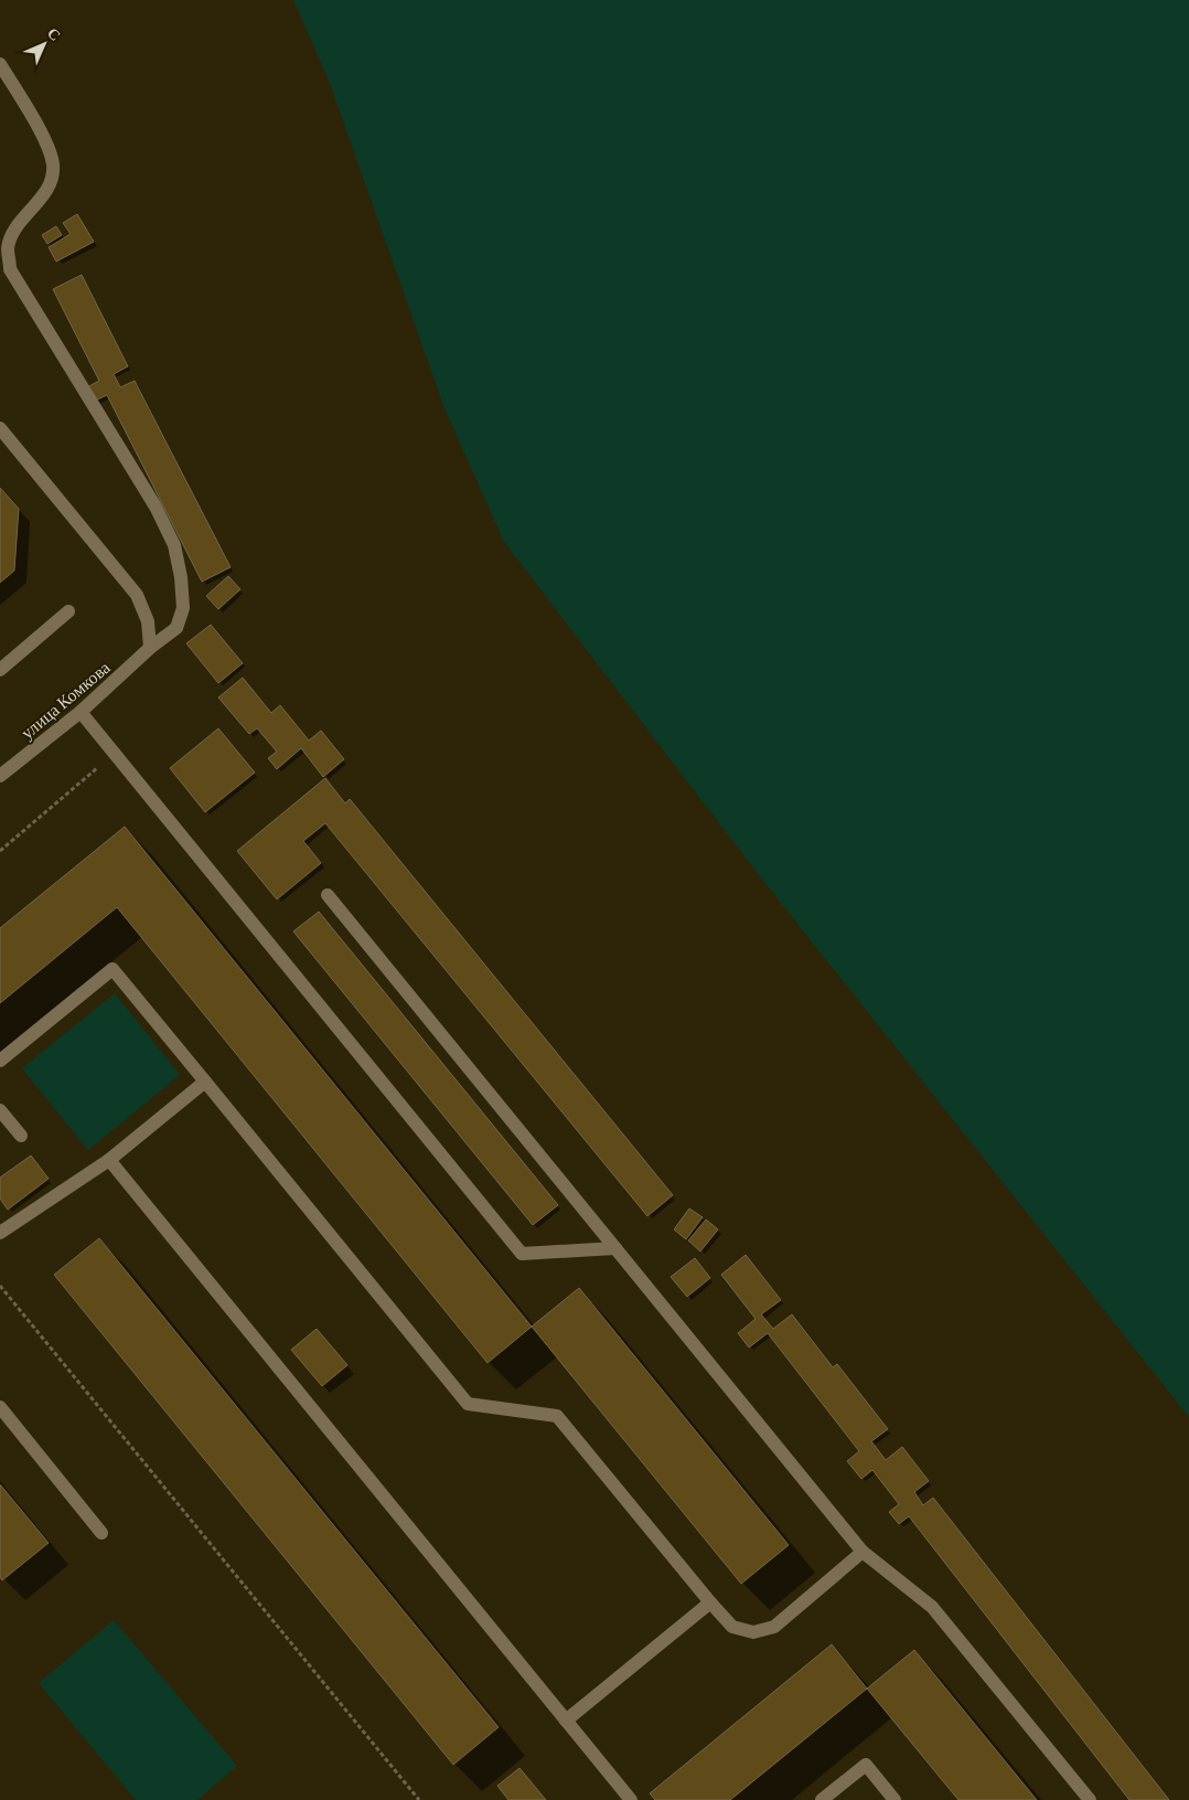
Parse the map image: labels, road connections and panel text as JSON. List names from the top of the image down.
{
  "streets": {
    "street": ["улица Комкова"]
  },
  "north": "top right"
}
